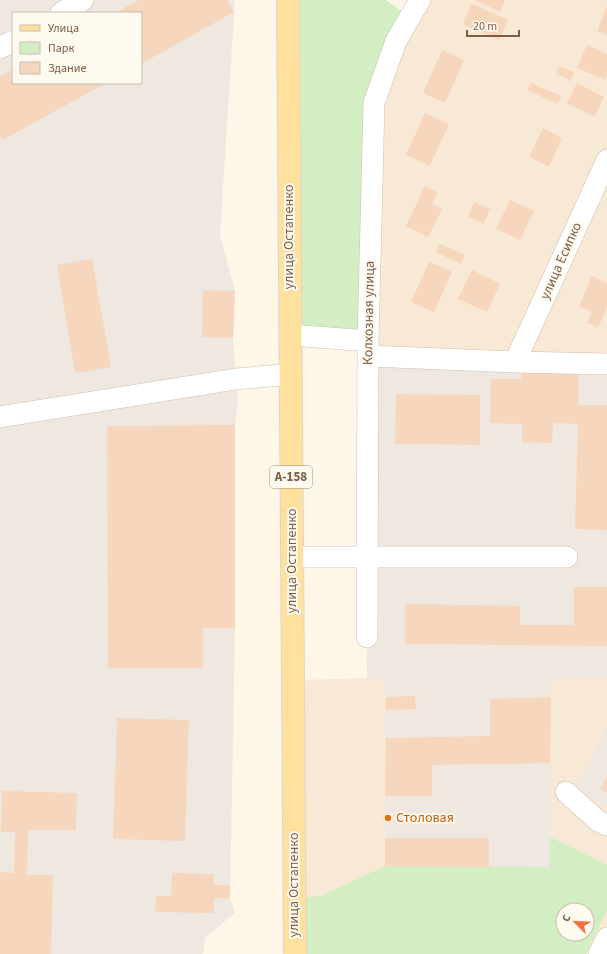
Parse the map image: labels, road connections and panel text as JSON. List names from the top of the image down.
{
  "streets": {
    "main road": ["улица Остапенко", "А-158"],
    "street": ["улица Есипко", "Колхозная улица"]
  },
  "places": ["Столовая"],
  "legend": ["Улица", "Парк", "Здание"],
  "scale_bar": "20 m",
  "north": "top left"
}
